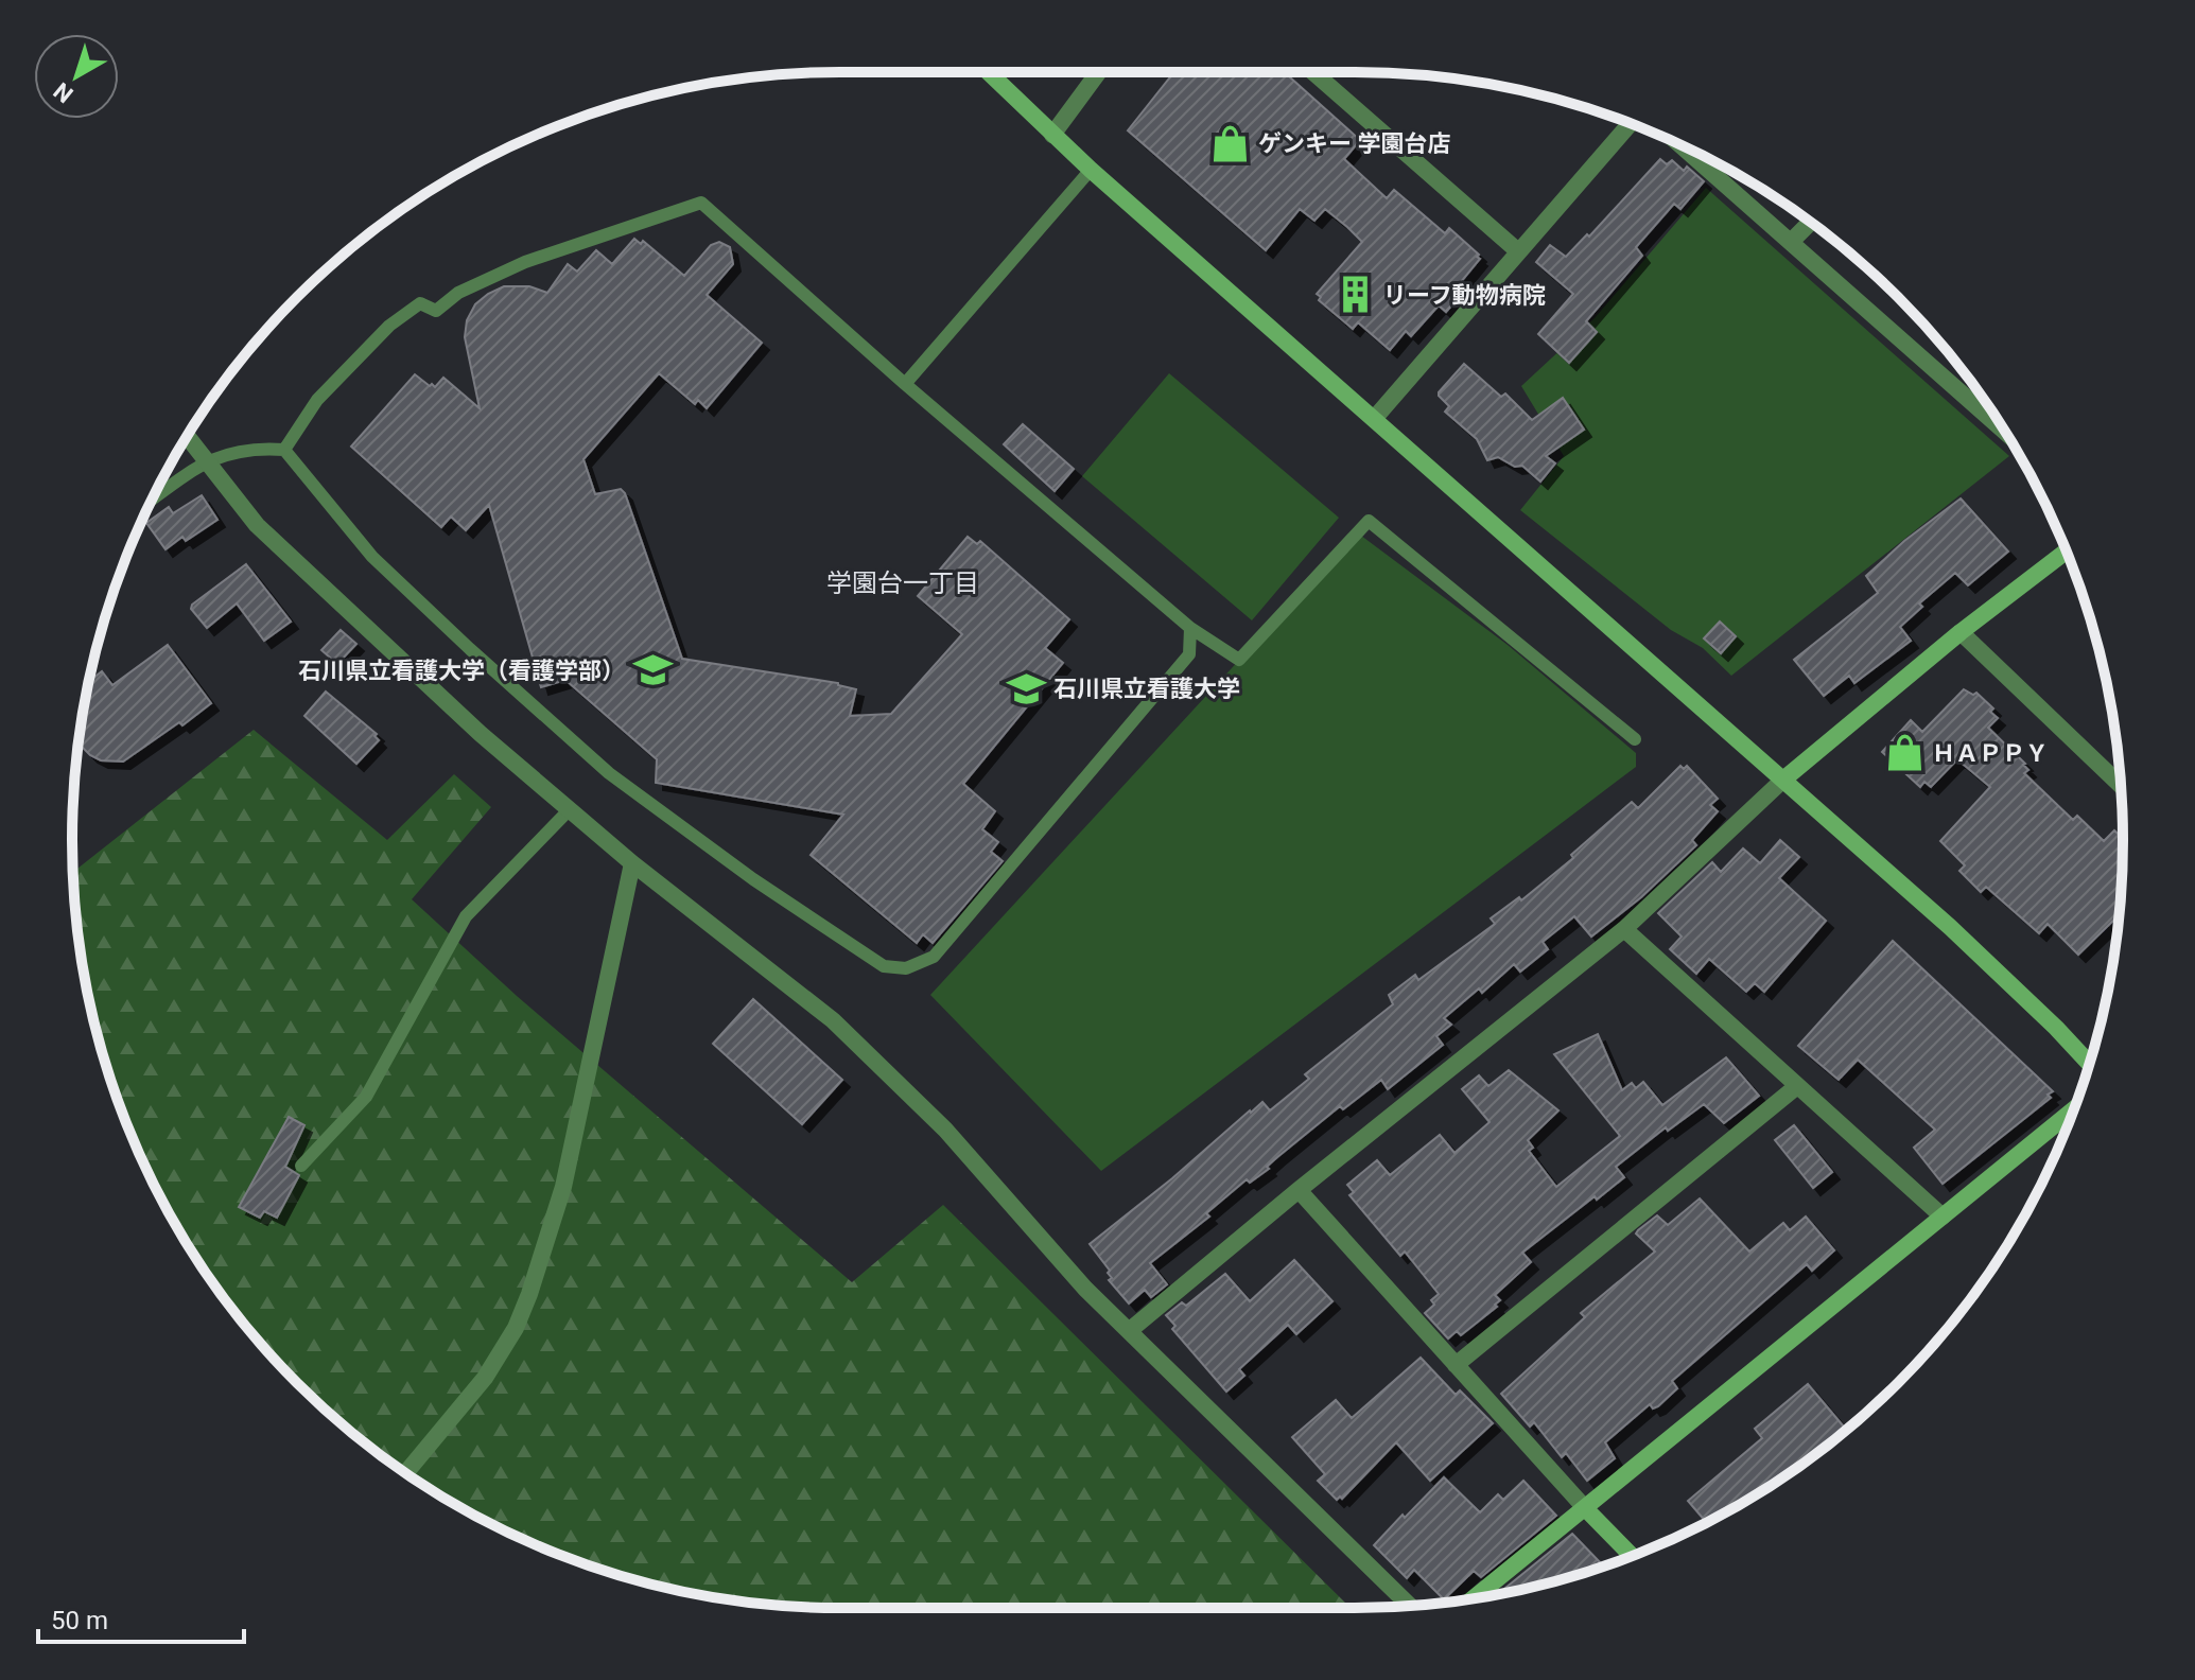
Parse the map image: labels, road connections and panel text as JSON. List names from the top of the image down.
{
  "districts": ["学園台一丁目"],
  "places": {
    "shop": ["ゲンキー 学園台店", "ＨＡＰＰＹ"],
    "building": ["リーフ動物病院"],
    "school or university": ["石川県立看護大学（看護学部）", "石川県立看護大学"]
  },
  "scale_bar": "50 m",
  "north": "bottom left"
}
